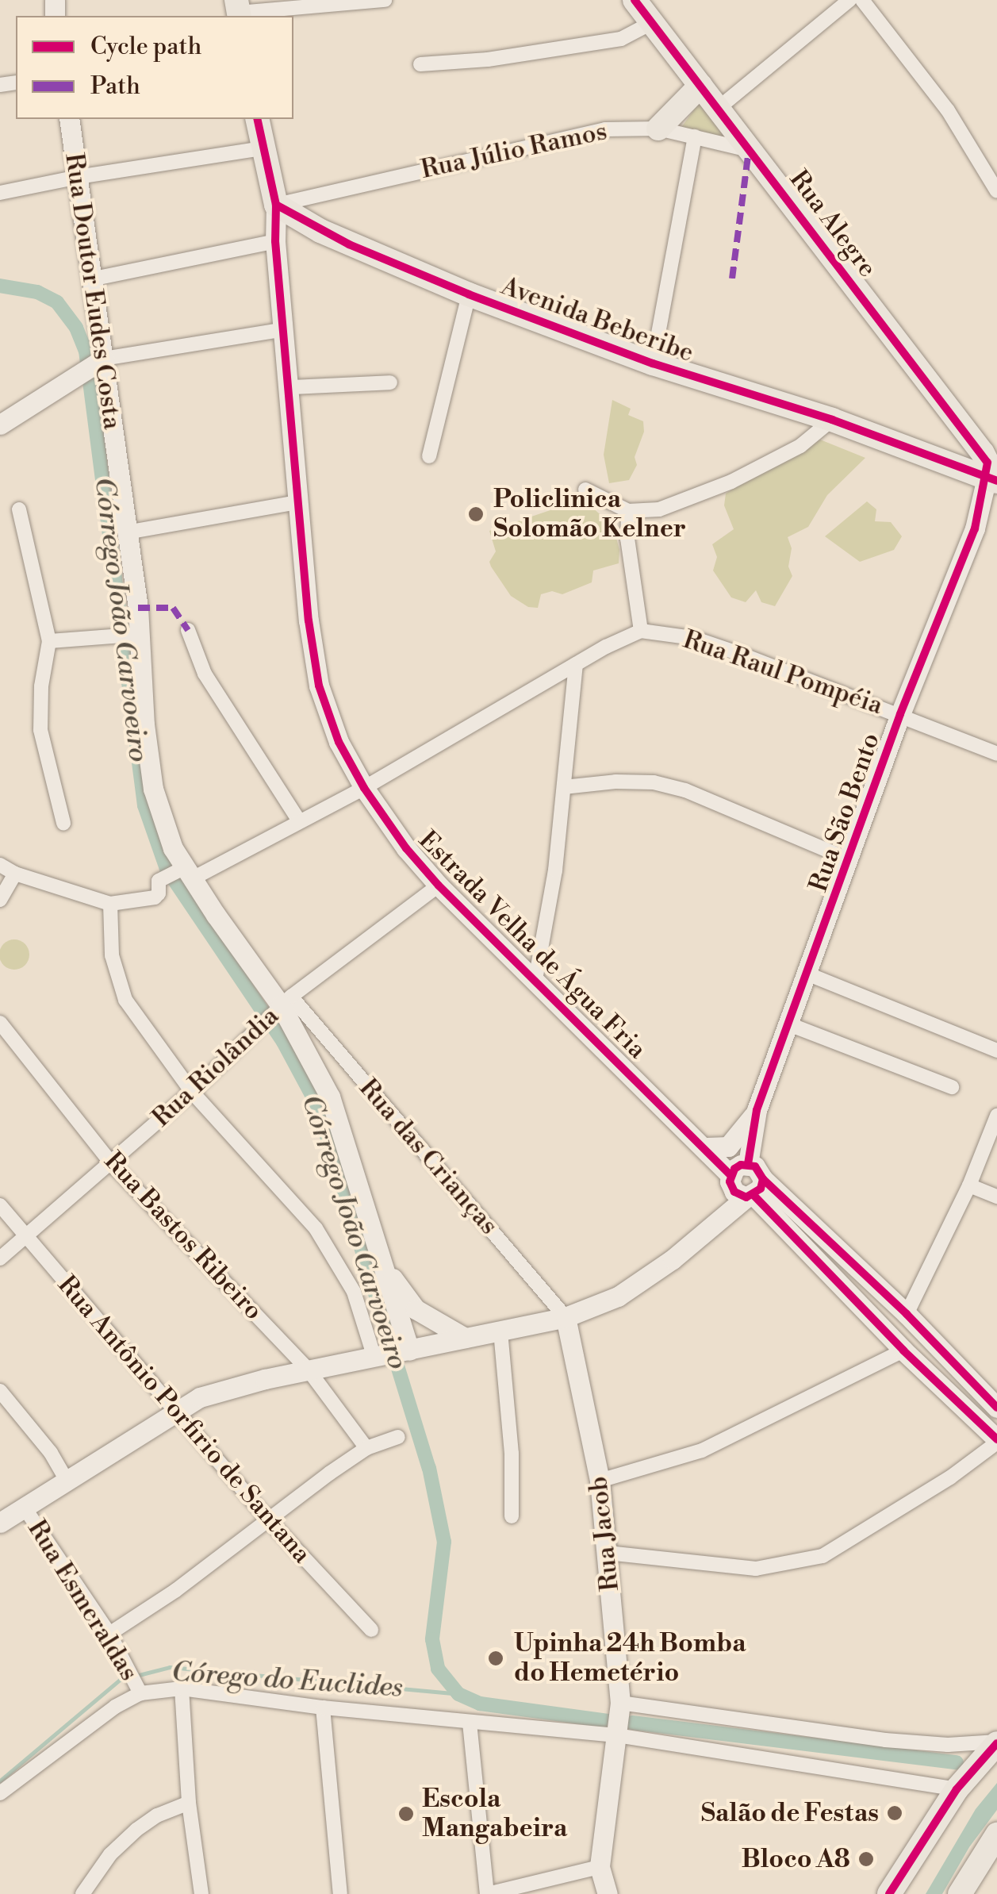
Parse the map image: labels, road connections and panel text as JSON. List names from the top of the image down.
{
  "streets": {
    "main road": [
      "Rua Alegre",
      "Rua Doutor Eudes Costa",
      "Avenida Beberibe",
      "Rua São Bento",
      "Estrada Velha de Água Fria",
      "Rua Jacob"
    ],
    "street": [
      "Rua Júlio Ramos",
      "Rua Raul Pompéia",
      "Rua Riolândia",
      "Rua das Crianças",
      "Rua Bastos Ribeiro",
      "Rua Antônio Porfirio de Santana",
      "Rua Esmeraldas"
    ]
  },
  "crossings": [
    ["Rua Júlio Ramos", "Rua Alegre"],
    ["Rua Júlio Ramos", "Avenida Beberibe"],
    ["Rua Júlio Ramos", "Estrada Velha de Água Fria"],
    ["Rua Alegre", "Avenida Beberibe"],
    ["Rua Alegre", "Rua São Bento"],
    ["Rua Doutor Eudes Costa", "Rua Riolândia"],
    ["Rua Doutor Eudes Costa", "Rua das Crianças"],
    ["Avenida Beberibe", "Rua São Bento"],
    ["Avenida Beberibe", "Estrada Velha de Água Fria"],
    ["Rua Raul Pompéia", "Rua São Bento"],
    ["Rua São Bento", "Estrada Velha de Água Fria"],
    ["Estrada Velha de Água Fria", "Rua Riolândia"],
    ["Rua Riolândia", "Rua das Crianças"],
    ["Rua Riolândia", "Rua Bastos Ribeiro"],
    ["Rua Riolândia", "Rua Antônio Porfirio de Santana"],
    ["Rua das Crianças", "Rua Jacob"]
  ],
  "water": ["Córrego João Carvoeiro", "Córego do Euclides"],
  "places": [
    "Policlinica Solomão Kelner",
    "Upinha 24h Bomba do Hemetério",
    "Salão de Festas",
    "Escola Mangabeira",
    "Bloco A8"
  ],
  "legend": ["Cycle path", "Path"]
}
